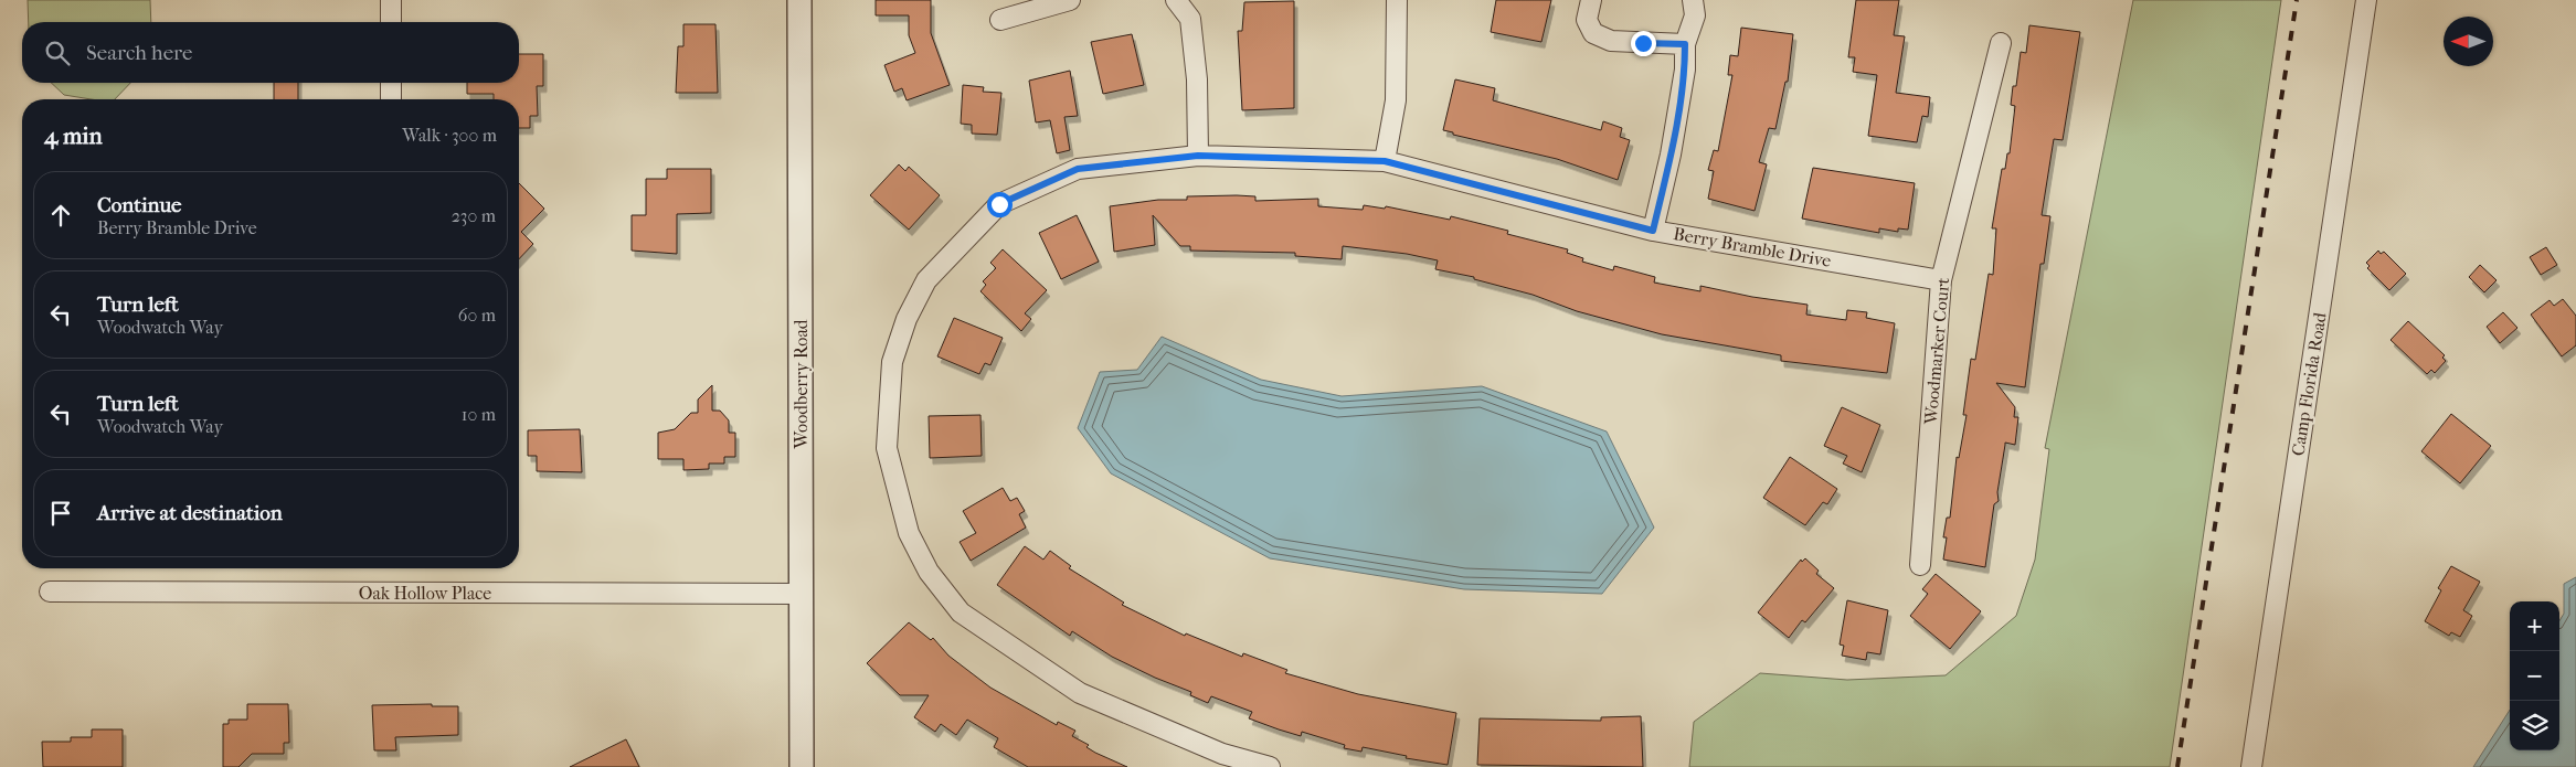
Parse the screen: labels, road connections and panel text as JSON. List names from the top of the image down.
{
  "streets": {
    "street": [
      "Berry Bramble Drive",
      "Woodmarker Court",
      "Woodberry Road",
      "Camp Florida Road",
      "Oak Hollow Place"
    ]
  },
  "crossings": [
    ["Berry Bramble Drive", "Woodmarker Court"],
    ["Woodberry Road", "Oak Hollow Place"]
  ],
  "north": "left",
  "page": {
    "search": "Search here",
    "heading": ["4 min", "Walk · 300 m"],
    "list": [
      ["Continue", "Berry Bramble Drive", "230 m"],
      ["Turn left", "Woodwatch Way", "60 m"],
      ["Turn left", "Woodwatch Way", "10 m"],
      "Arrive at destination"
    ],
    "map_buttons": ["+", "−"]
  }
}
